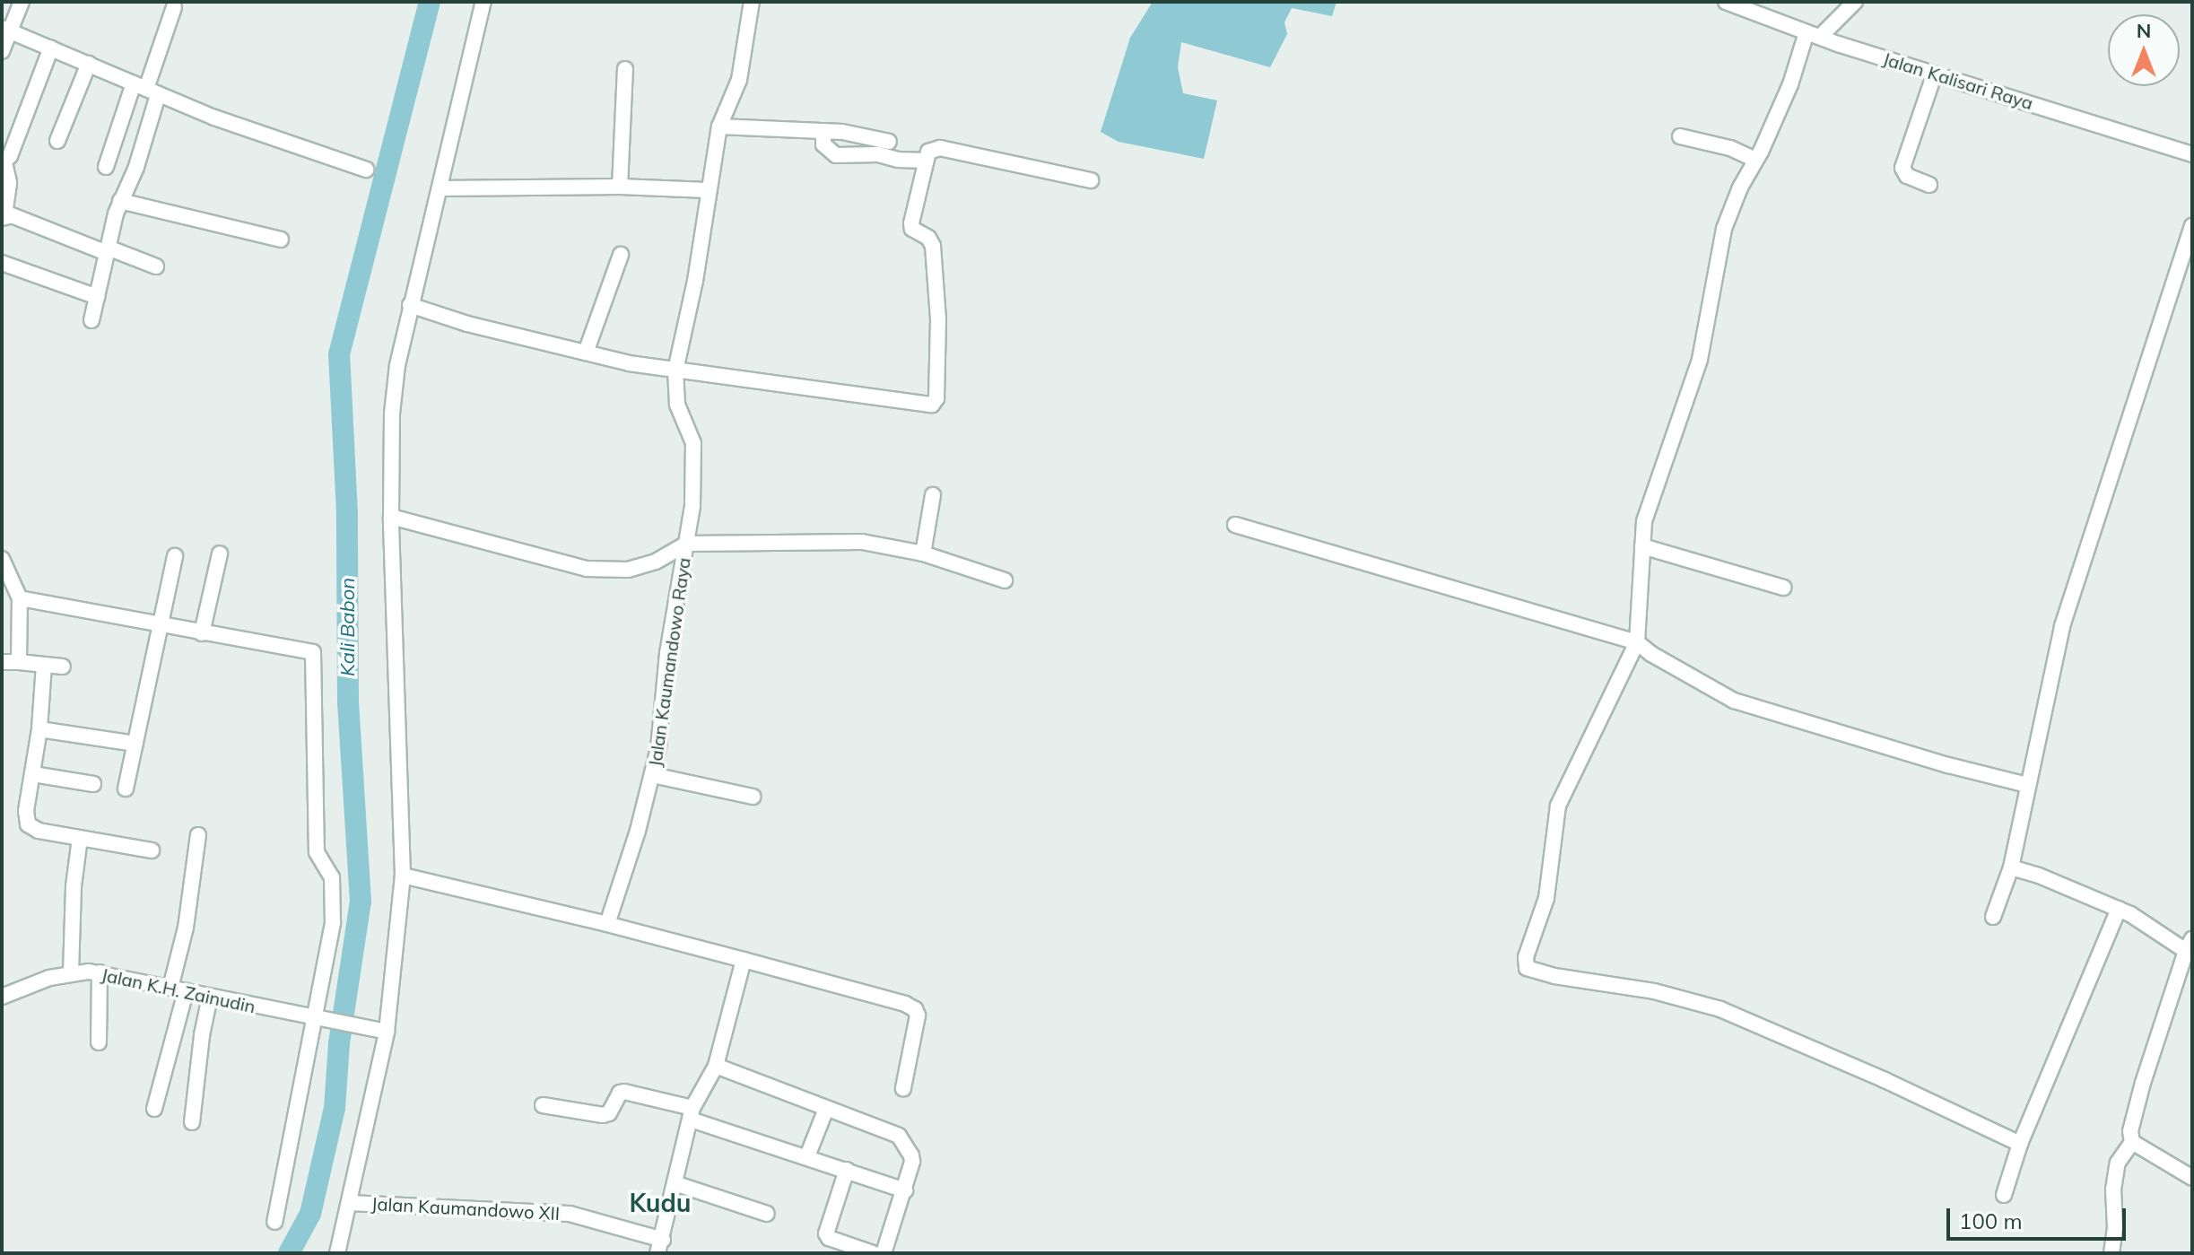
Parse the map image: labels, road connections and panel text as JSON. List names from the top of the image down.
{
  "streets": {
    "street": [
      "Jalan Kalisari Raya",
      "Jalan Kaumandowo Raya",
      "Jalan K.H. Zainudin",
      "Jalan Kaumandowo XII"
    ]
  },
  "districts": ["Kudu"],
  "water": ["Kali Babon"],
  "scale_bar": "100 m",
  "north": "top"
}
